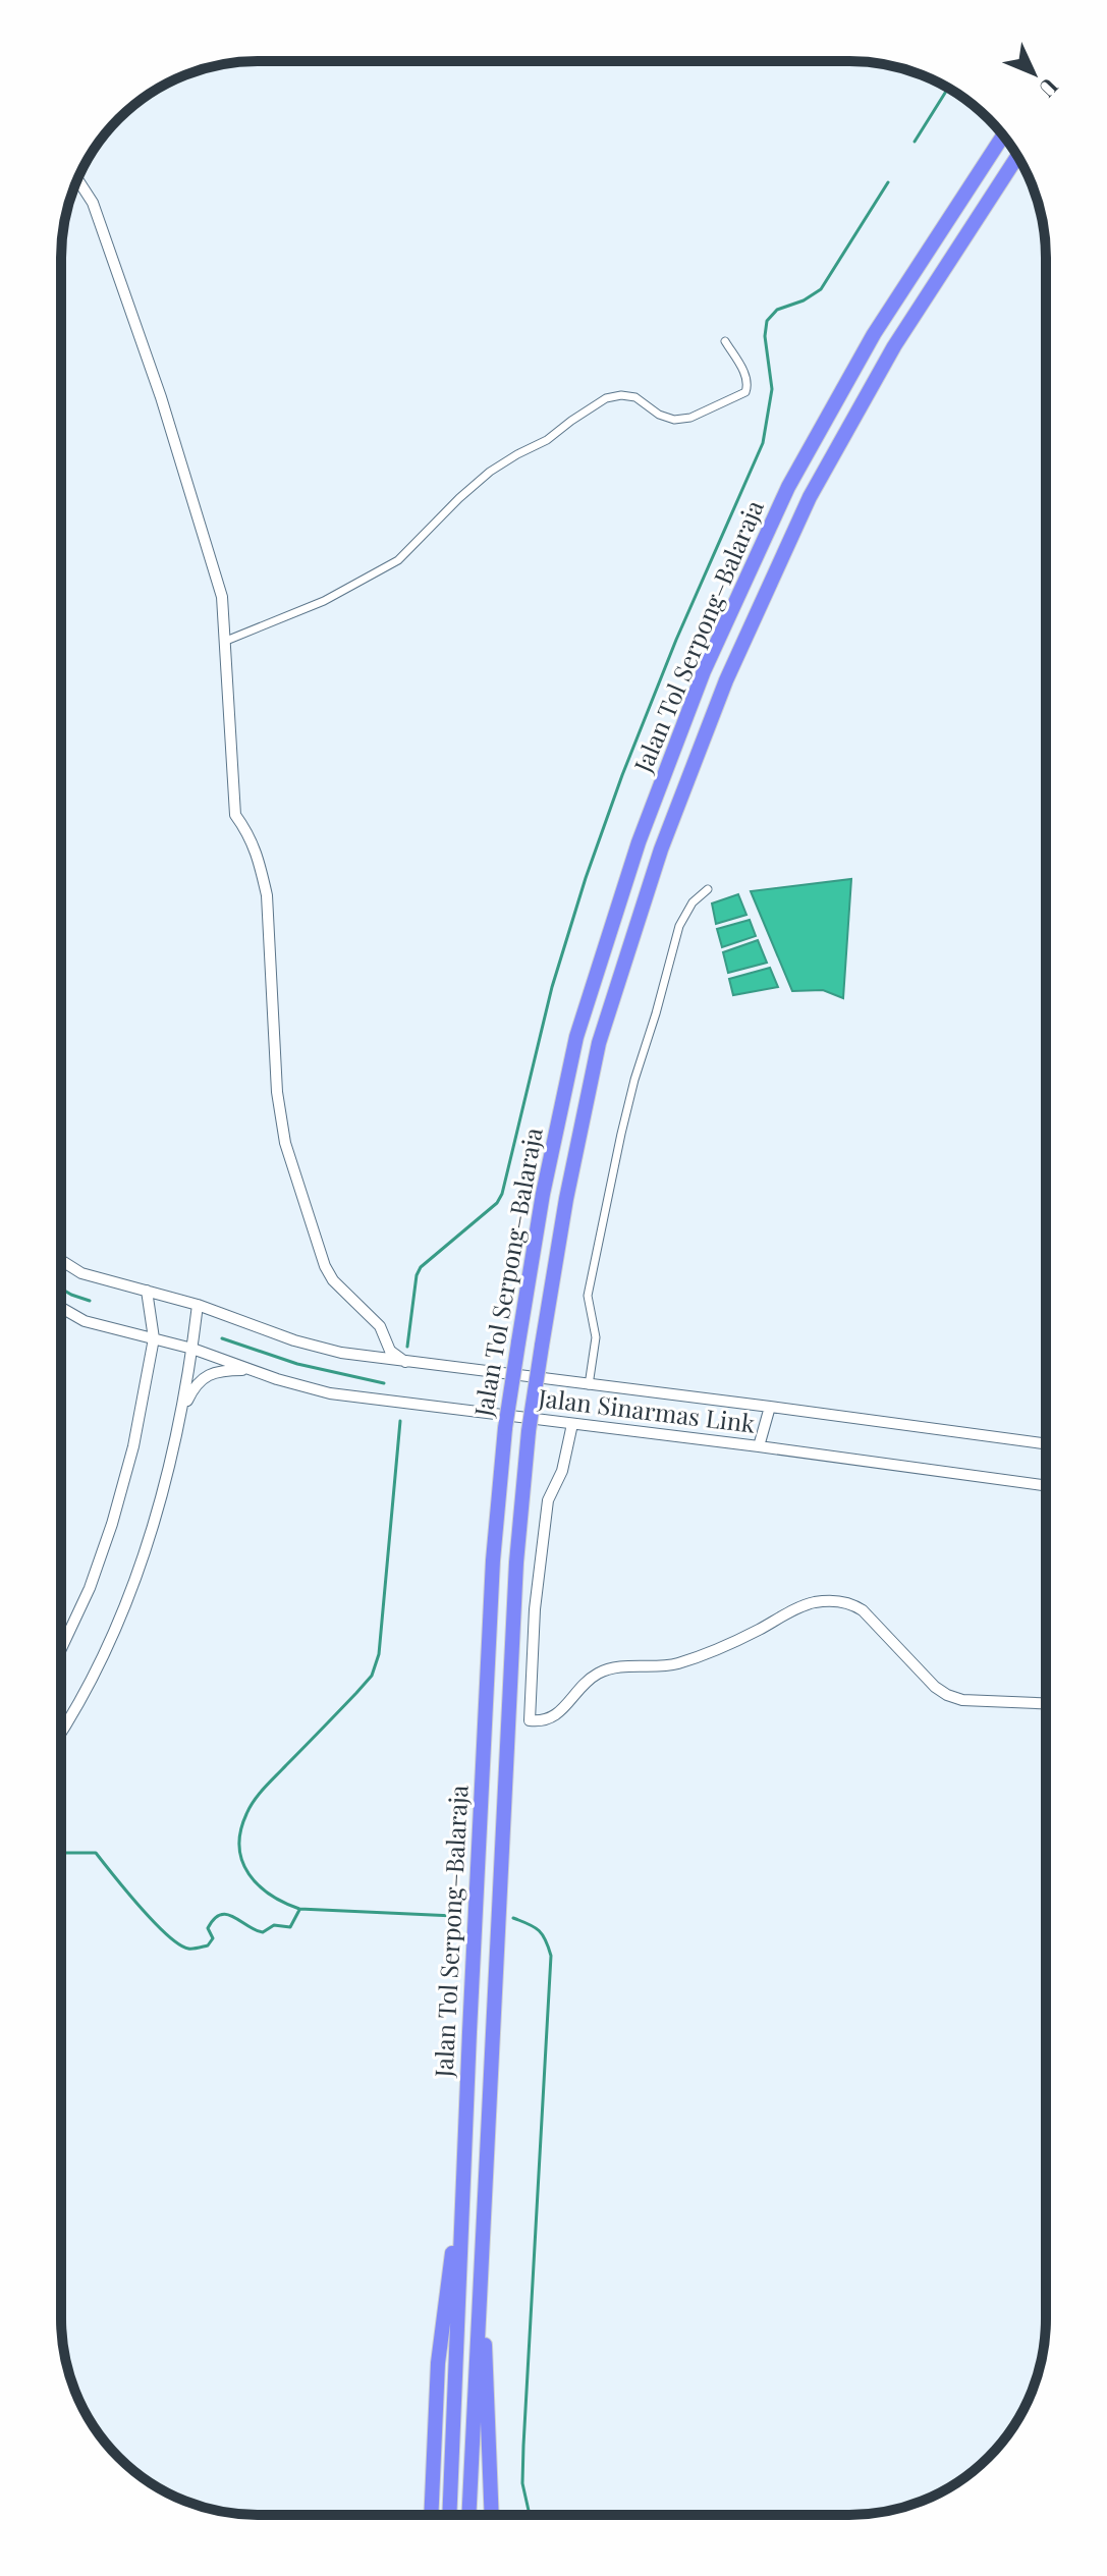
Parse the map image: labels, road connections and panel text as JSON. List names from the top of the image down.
{
  "streets": {
    "highway": ["Jalan Tol Serpong–Balaraja"],
    "street": ["Jalan Sinarmas Link"]
  },
  "north": "bottom right"
}
